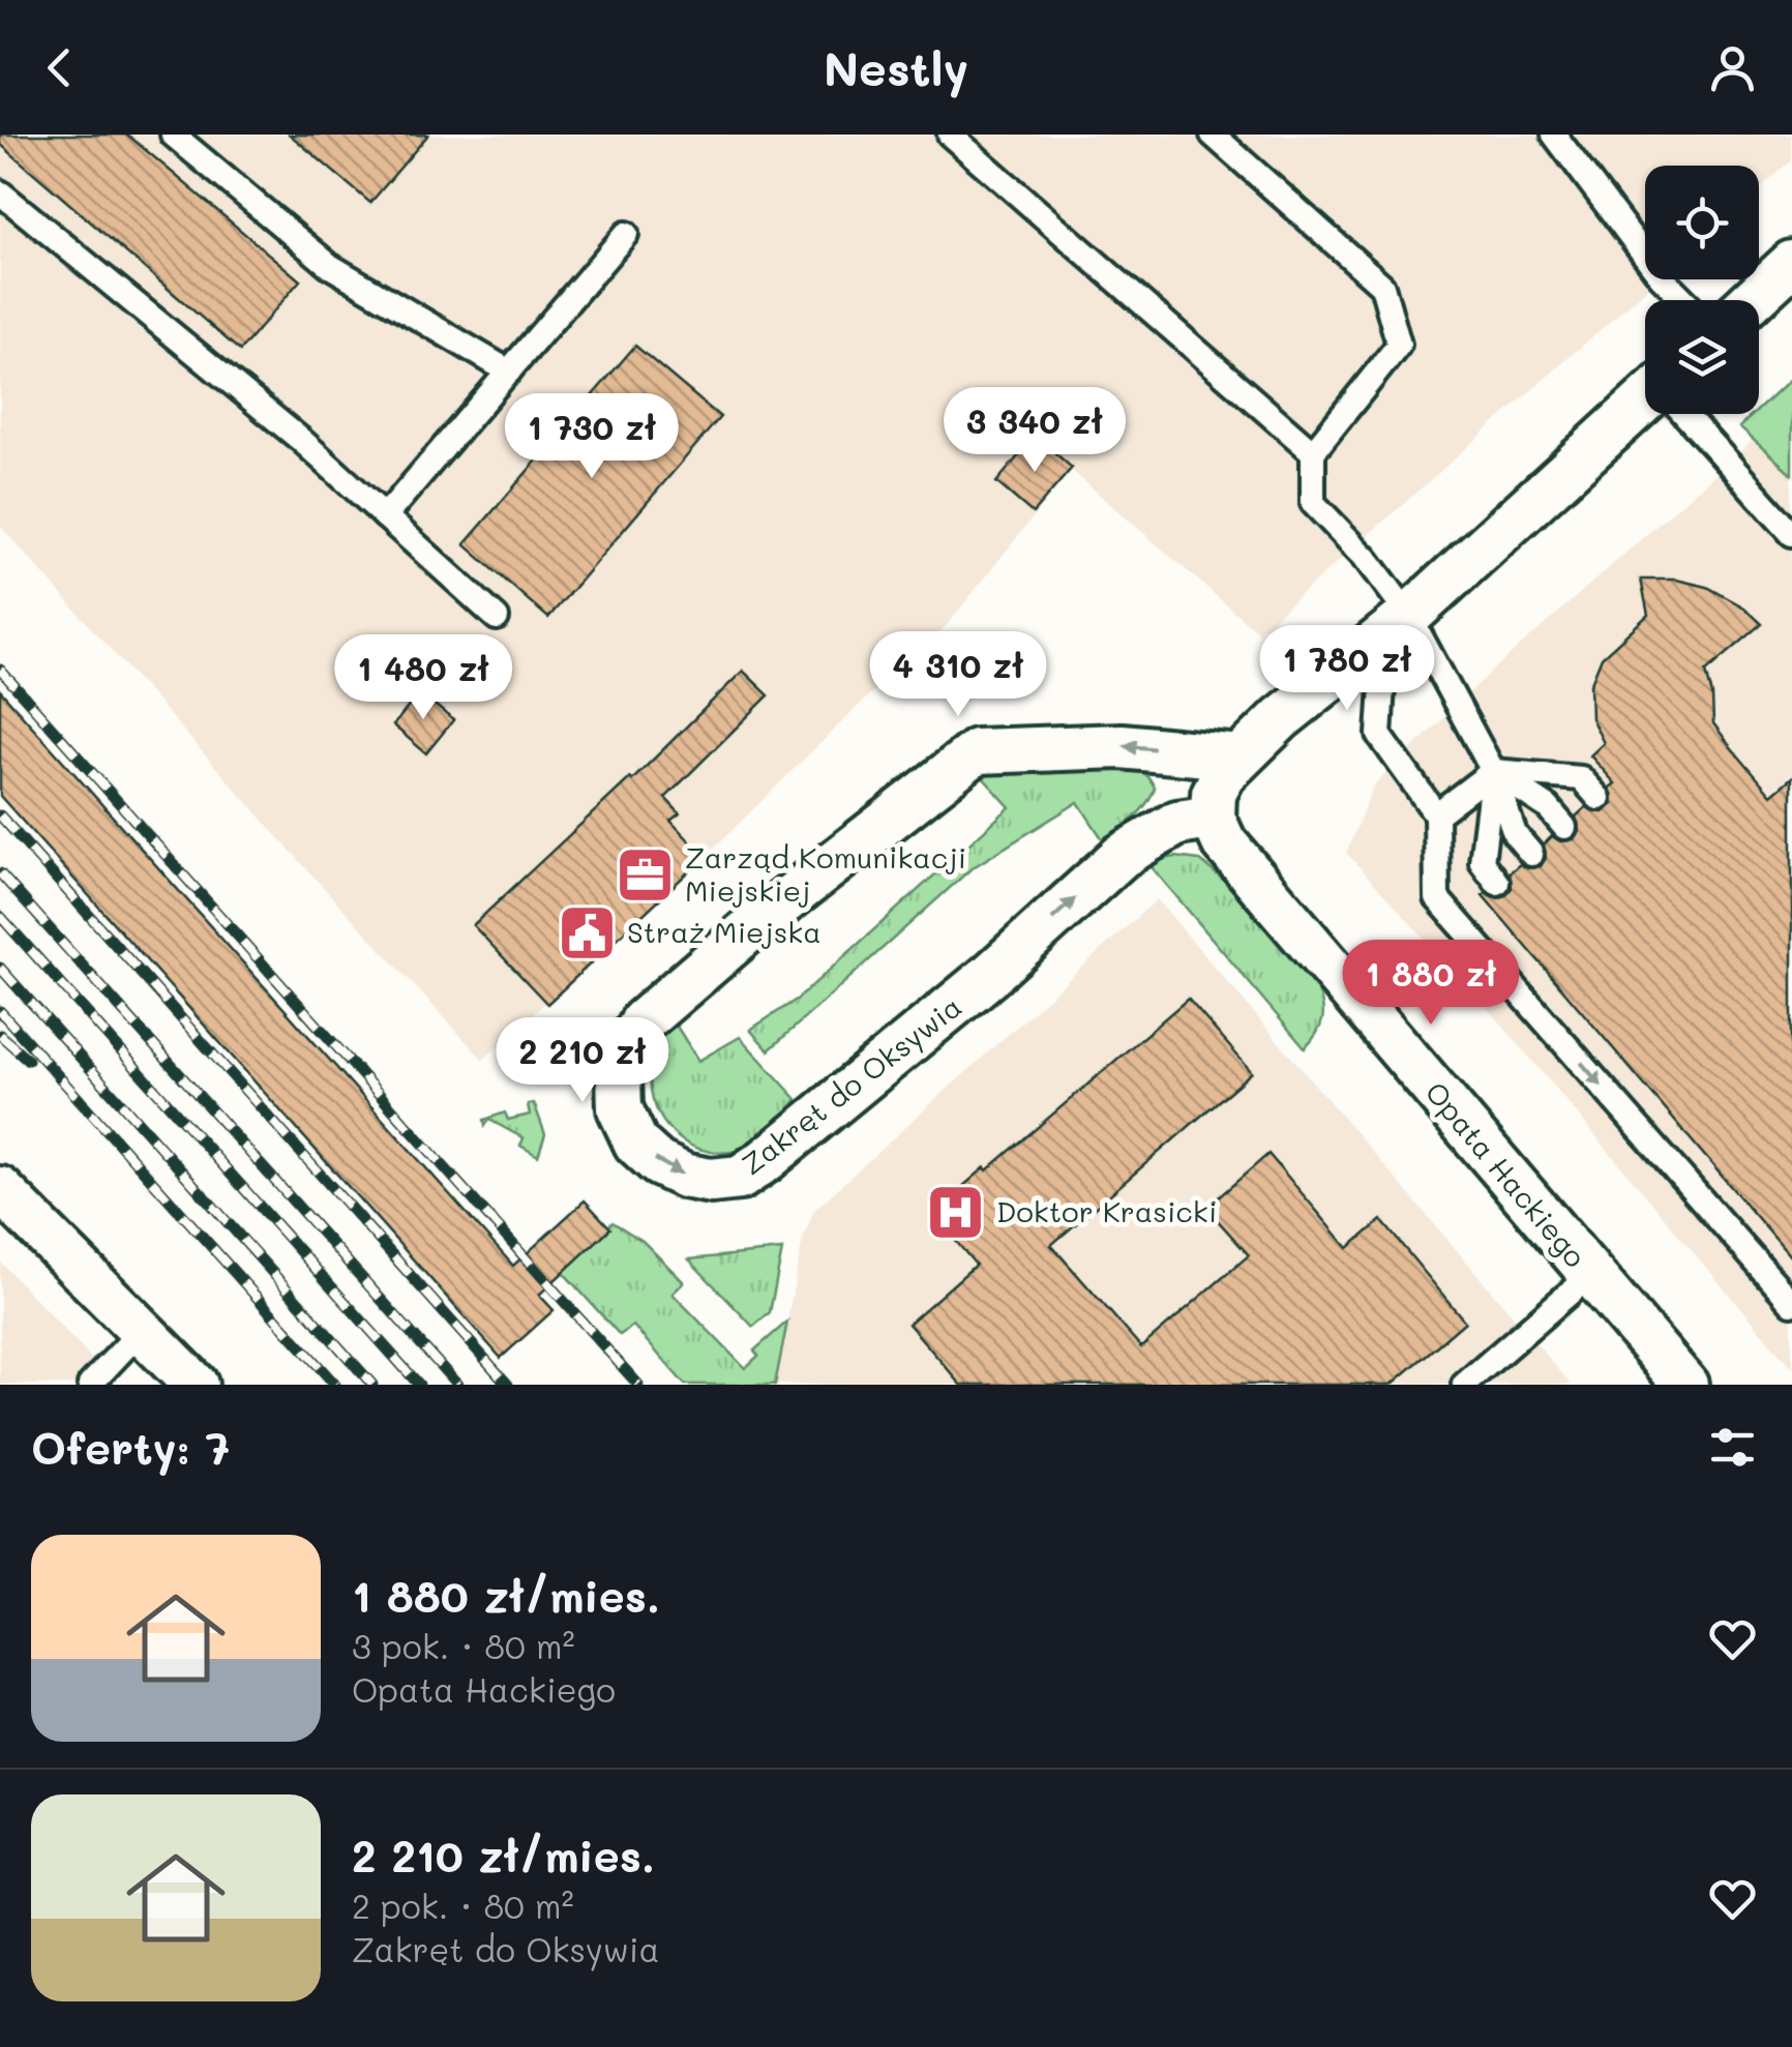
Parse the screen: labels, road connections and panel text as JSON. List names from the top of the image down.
{
  "streets": {
    "street": ["Zakręt do Oksywia", "Opata Hackiego"]
  },
  "crossings": [
    ["Zakręt do Oksywia", "Opata Hackiego"]
  ],
  "places": {
    "office": ["Zarząd Komunikacji Miejskiej"],
    "public building": ["Straż Miejska"],
    "hospital": ["Doktor Krasicki"]
  },
  "page": {
    "header": "Nestly",
    "price": [
      "3 340 zł",
      "1 730 zł",
      "1 780 zł",
      "4 310 zł",
      "1 480 zł",
      "1 880 zł",
      "2 210 zł"
    ],
    "heading": "Oferty: 7",
    "list": [
      {
        "name": "1 880 zł/mies.",
        "note": "3 pok. · 80 m² · Opata Hackiego"
      },
      {
        "name": "2 210 zł/mies.",
        "note": "2 pok. · 80 m² · Zakręt do Oksywia"
      }
    ]
  }
}
